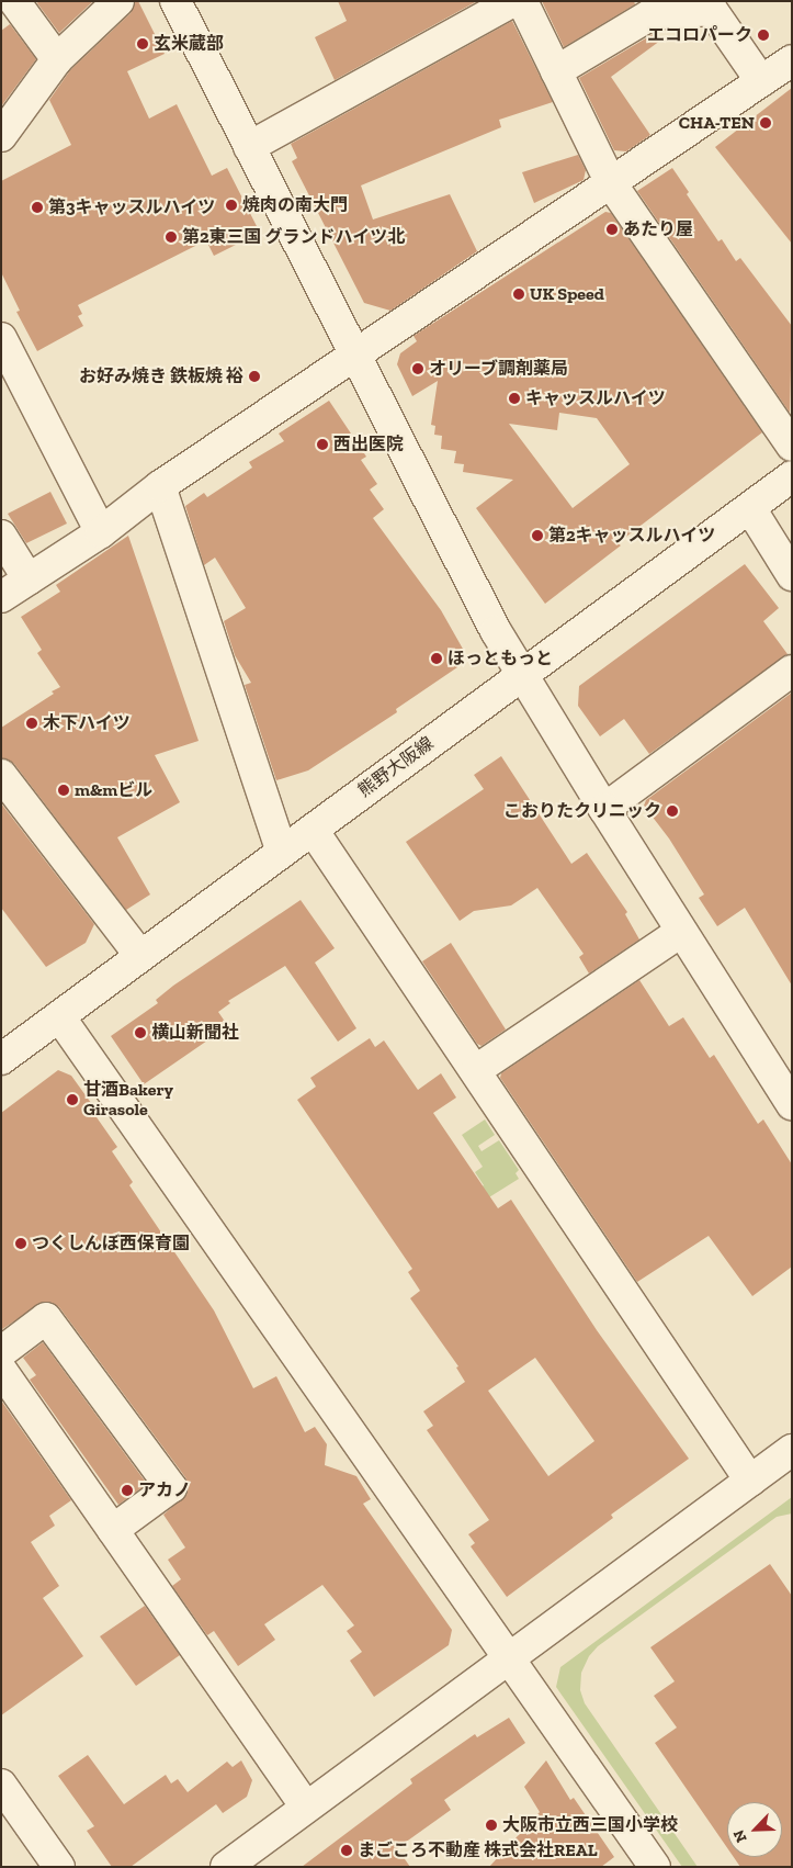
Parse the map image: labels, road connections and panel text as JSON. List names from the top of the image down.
{
  "streets": {
    "street": ["熊野大阪線"]
  },
  "places": [
    "エコロパーク",
    "玄米蔵部",
    "CHA-TEN",
    "焼肉の南大門",
    "第3キャッスルハイツ",
    "あたり屋",
    "第2東三国 グランドハイツ北",
    "UK Speed",
    "オリーブ調剤薬局",
    "お好み焼き 鉄板焼 裕",
    "キャッスルハイツ",
    "西出医院",
    "第2キャッスルハイツ",
    "ほっともっと",
    "木下ハイツ",
    "m&mビル",
    "こおりたクリニック",
    "横山新聞社",
    "甘酒Bakery Girasole",
    "つくしんぼ西保育園",
    "アカノ",
    "大阪市立西三国小学校",
    "まごころ不動産 株式会社REAL"
  ],
  "north": "bottom left"
}
